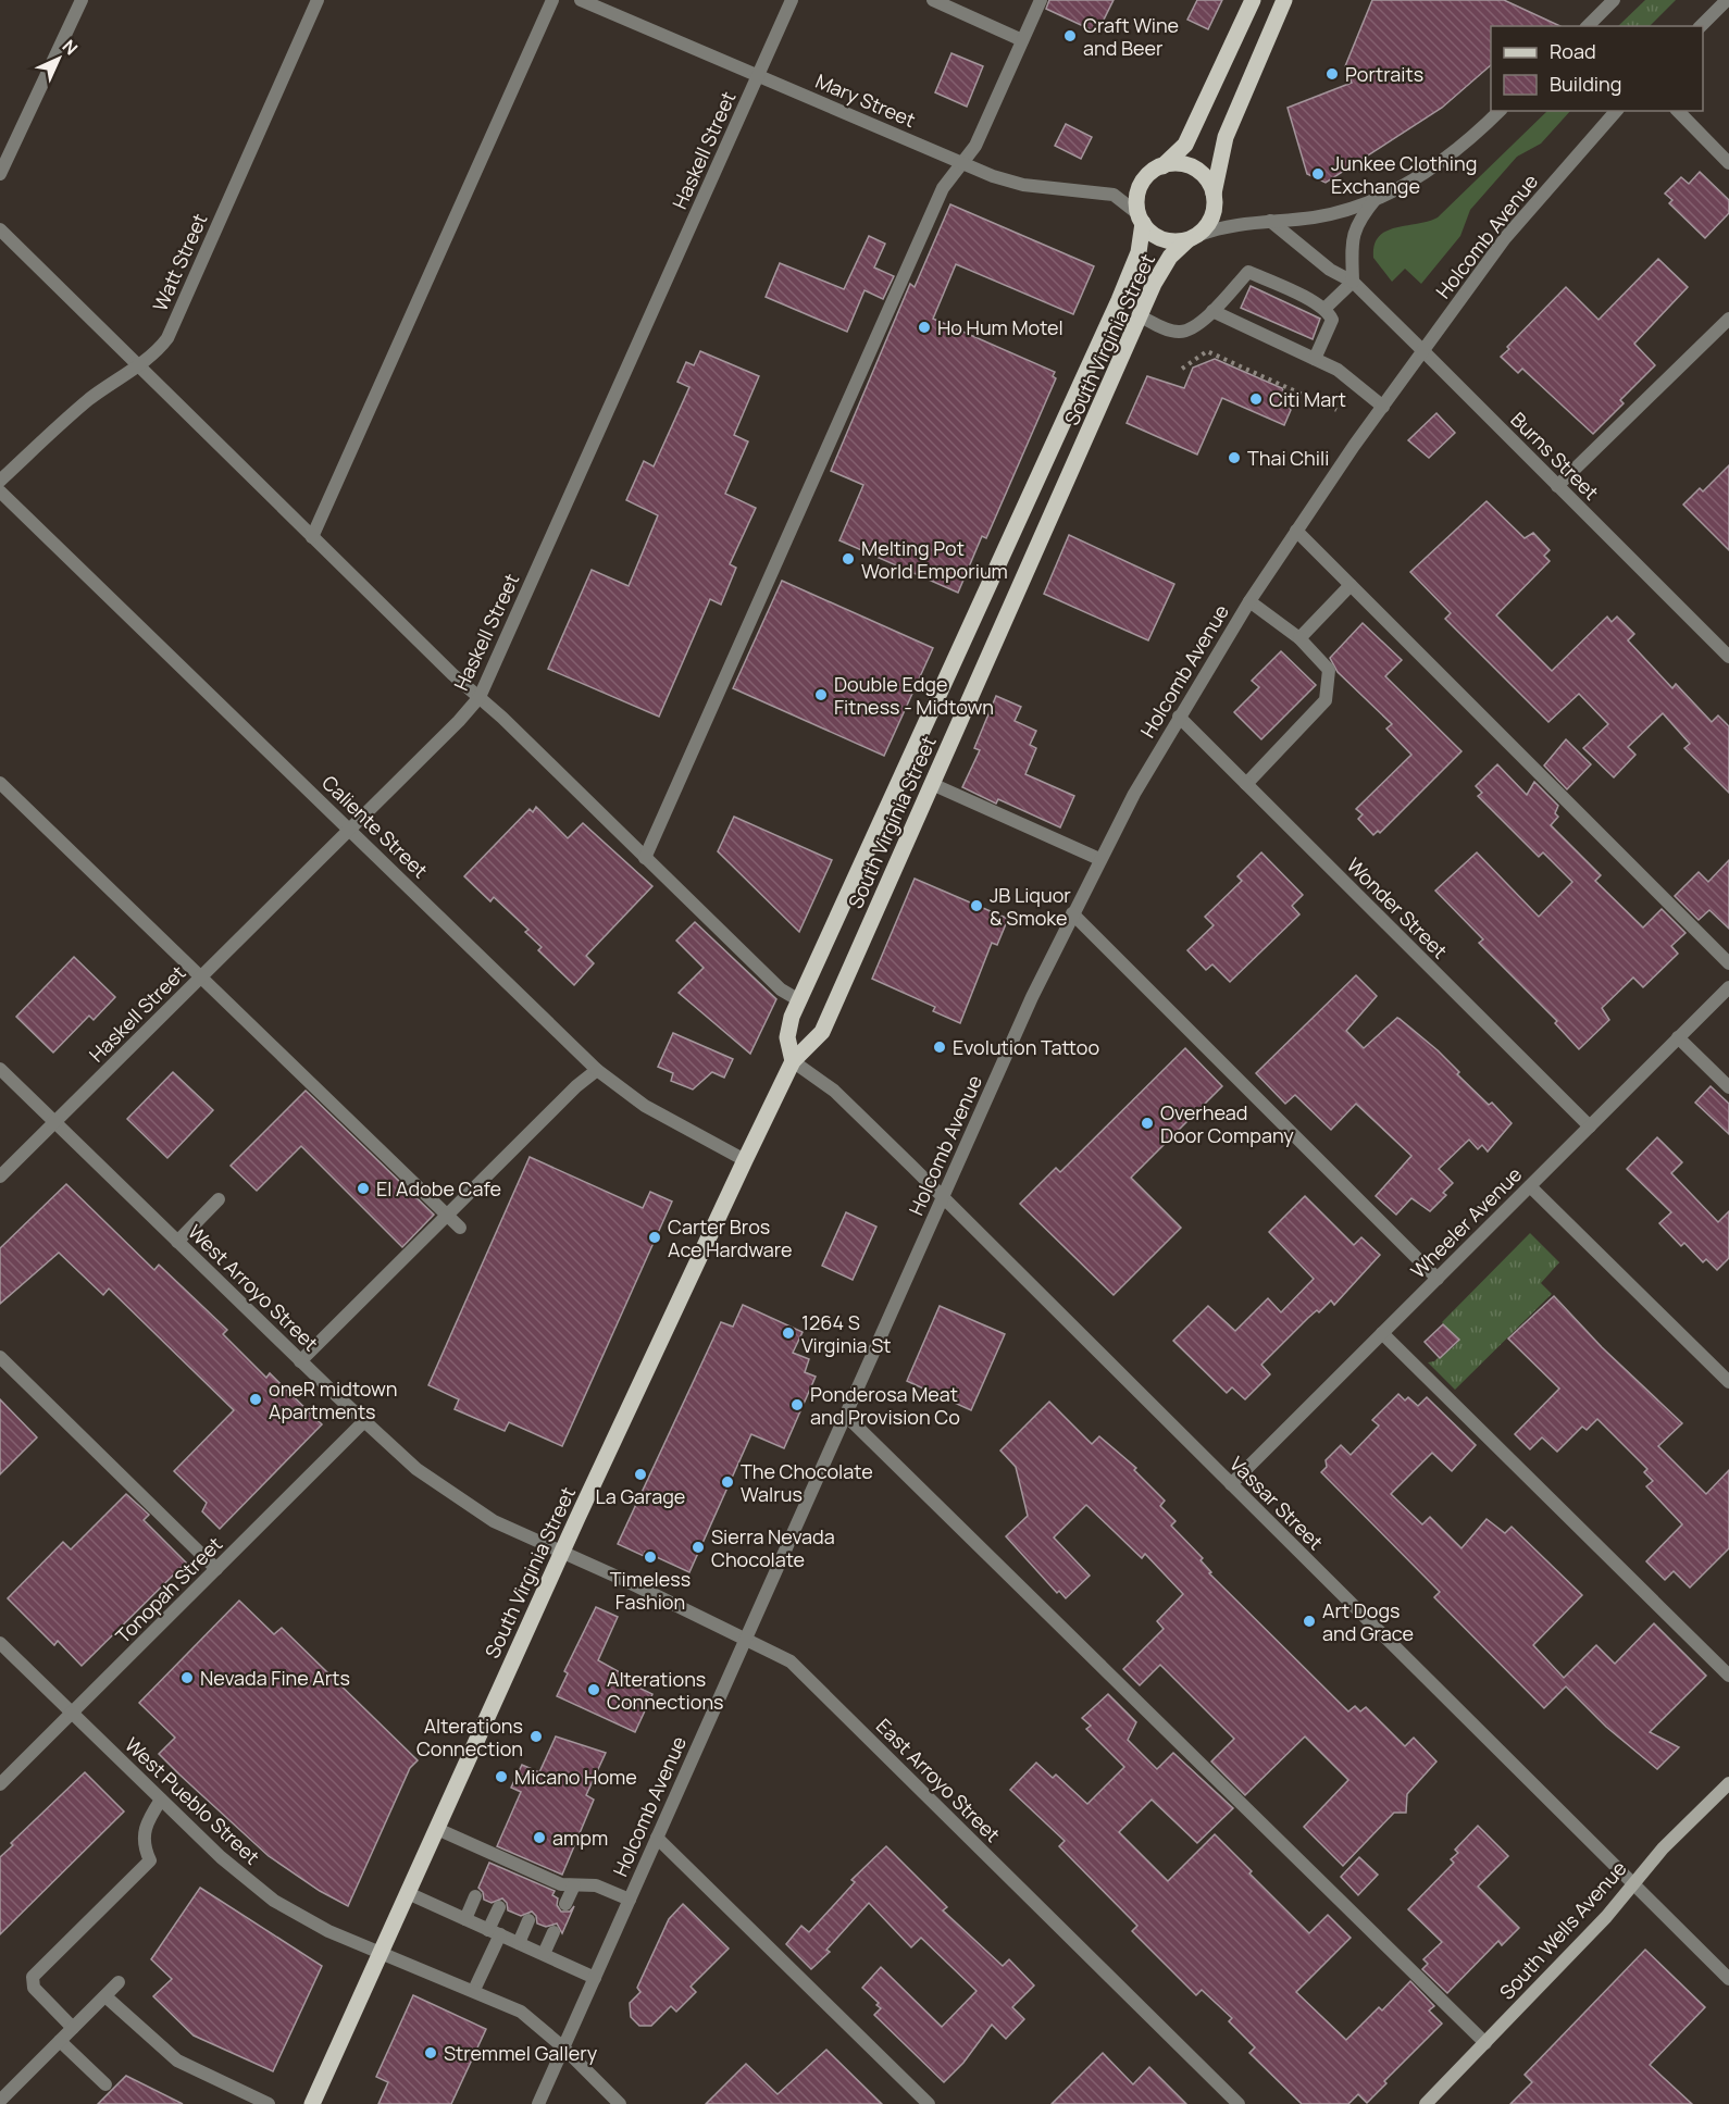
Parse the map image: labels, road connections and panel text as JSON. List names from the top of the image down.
{
  "streets": {
    "main road": ["South Virginia Street", "South Wells Avenue"],
    "street": [
      "Mary Street",
      "Haskell Street",
      "Holcomb Avenue",
      "Watt Street",
      "Burns Street",
      "Caliente Street",
      "Wonder Street",
      "Wheeler Avenue",
      "West Arroyo Street",
      "Vassar Street",
      "Tonopah Street",
      "East Arroyo Street",
      "West Pueblo Street"
    ]
  },
  "crossings": [
    ["Mary Street", "Haskell Street"],
    ["Mary Street", "South Virginia Street"],
    ["Haskell Street", "Caliente Street"],
    ["Haskell Street", "West Arroyo Street"],
    ["Holcomb Avenue", "Burns Street"],
    ["Holcomb Avenue", "Wonder Street"],
    ["Holcomb Avenue", "Vassar Street"],
    ["Holcomb Avenue", "East Arroyo Street"],
    ["Holcomb Avenue", "West Pueblo Street"],
    ["South Virginia Street", "Caliente Street"],
    ["South Virginia Street", "West Arroyo Street"],
    ["South Virginia Street", "Vassar Street"],
    ["South Virginia Street", "East Arroyo Street"],
    ["South Virginia Street", "West Pueblo Street"],
    ["Wonder Street", "Wheeler Avenue"],
    ["Wheeler Avenue", "Vassar Street"],
    ["West Arroyo Street", "Tonopah Street"],
    ["West Arroyo Street", "East Arroyo Street"],
    ["Vassar Street", "South Wells Avenue"],
    ["Tonopah Street", "West Pueblo Street"]
  ],
  "places": [
    "Craft Wine and Beer",
    "Portraits",
    "Junkee Clothing Exchange",
    "Ho Hum Motel",
    "Citi Mart",
    "Thai Chili",
    "Melting Pot World Emporium",
    "Double Edge Fitness - Midtown",
    "JB Liquor & Smoke",
    "Evolution Tattoo",
    "Overhead Door Company",
    "El Adobe Cafe",
    "Carter Bros Ace Hardware",
    "1264 S Virginia St",
    "oneR midtown Apartments",
    "Ponderosa Meat and Provision Co",
    "La Garage",
    "The Chocolate Walrus",
    "Sierra Nevada Chocolate",
    "Timeless Fashion",
    "Art Dogs and Grace",
    "Nevada Fine Arts",
    "Alterations Connections",
    "Alterations Connection",
    "Micano Home",
    "ampm",
    "Stremmel Gallery"
  ],
  "legend": ["Road", "Building"],
  "north": "top right"
}
